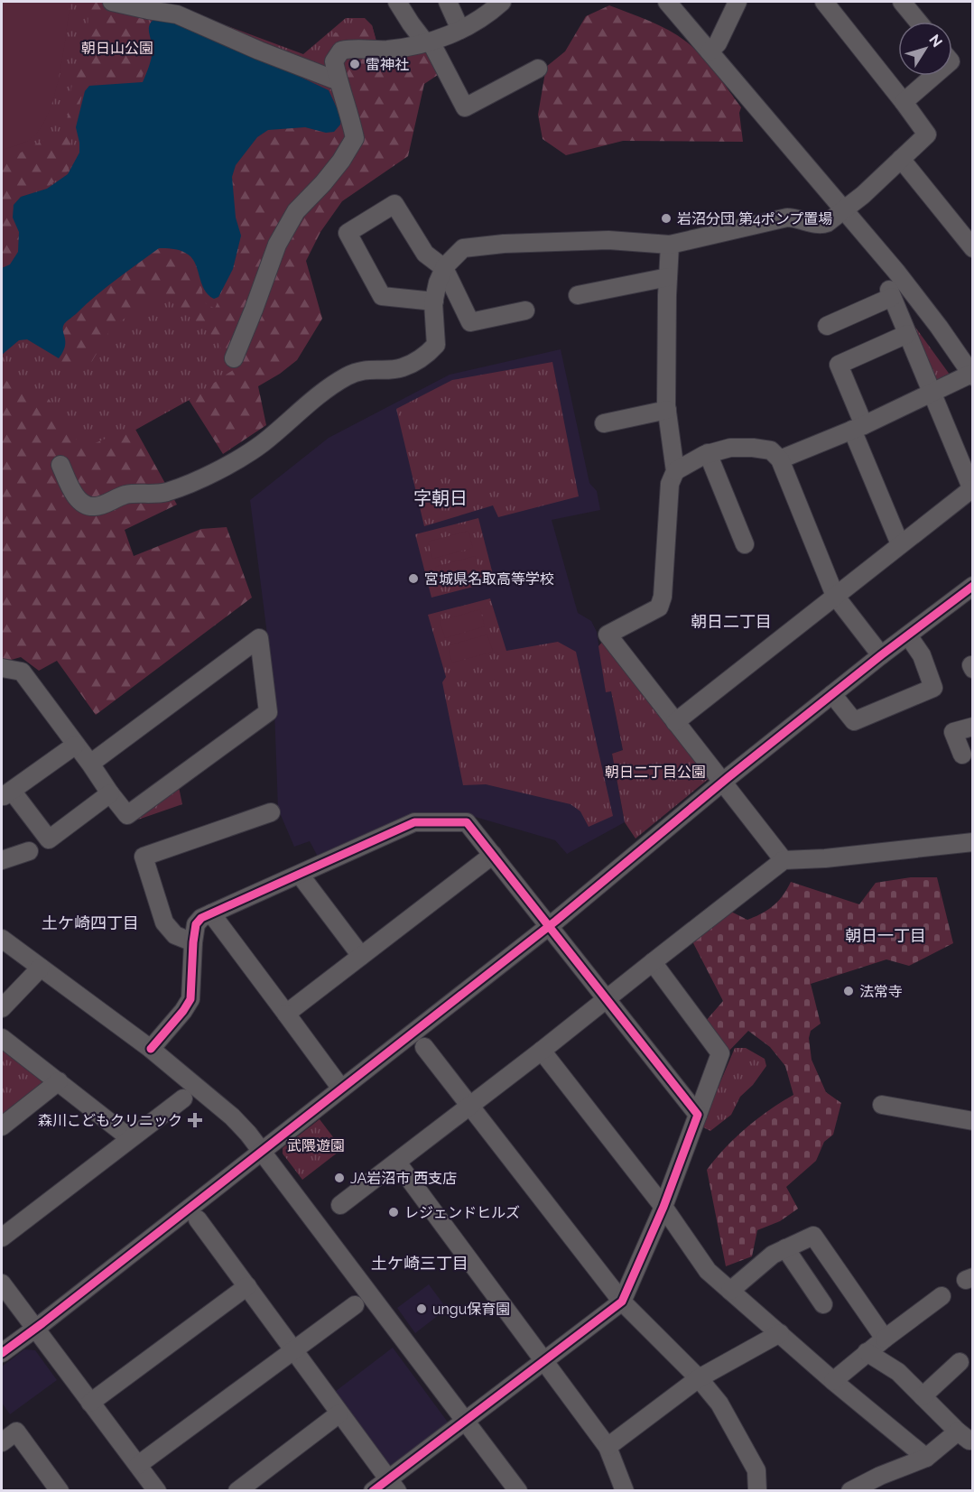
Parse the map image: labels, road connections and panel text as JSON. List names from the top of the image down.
{
  "districts": [
    "字朝日",
    "朝日二丁目",
    "土ケ崎四丁目",
    "朝日一丁目",
    "土ケ崎三丁目"
  ],
  "parks": ["朝日山公園", "朝日二丁目公園", "武隈遊園"],
  "places": {
    "other": [
      "雷神社",
      "岩沼分団 第4ポンプ置場",
      "宮城県名取高等学校",
      "法常寺",
      "JA岩沼市 西支店",
      "レジェンドヒルズ",
      "ungu保育園"
    ],
    "health": ["森川こどもクリニック"]
  },
  "north": "top right"
}
